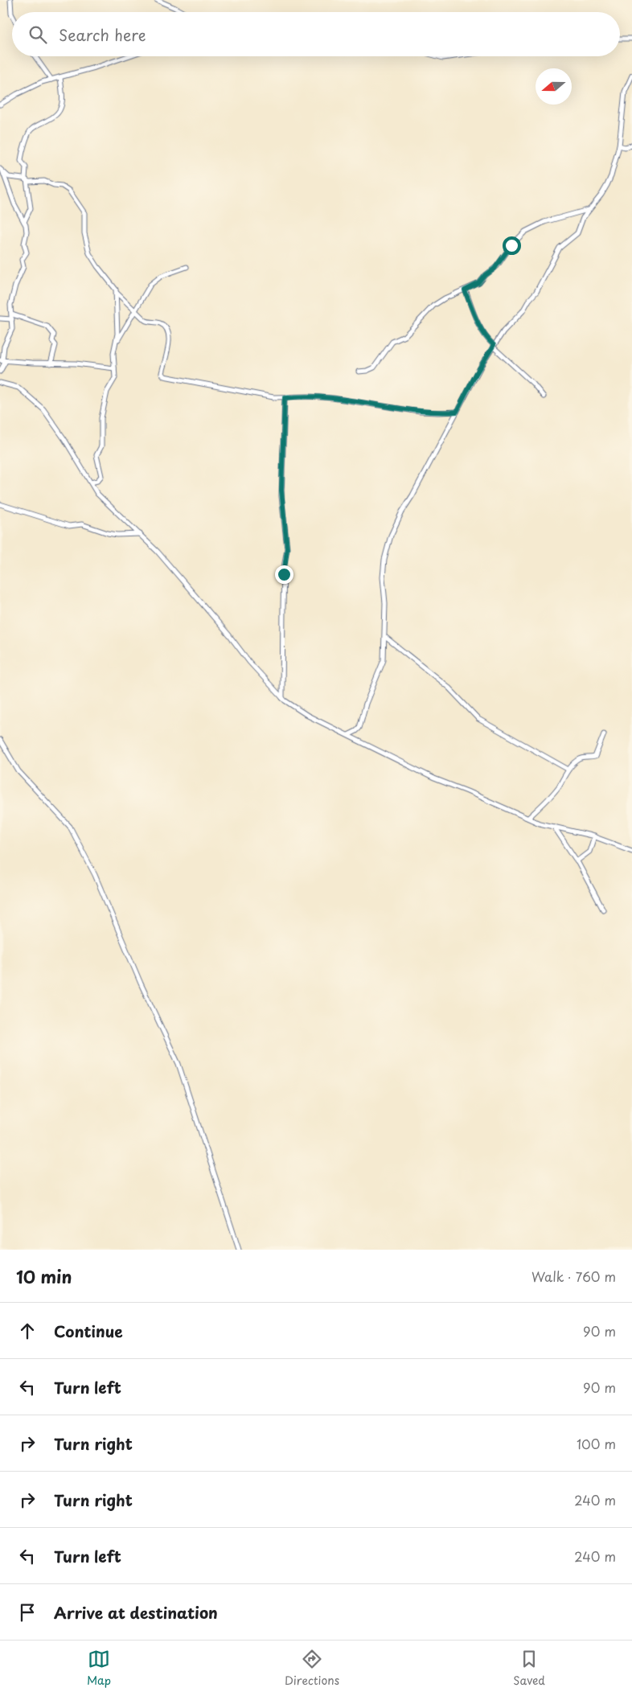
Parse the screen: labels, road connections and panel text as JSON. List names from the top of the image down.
{
  "north": "left",
  "page": {
    "search": "Search here",
    "heading": ["10 min", "Walk · 760 m"],
    "list": [
      ["Continue", "90 m"],
      ["Turn left", "90 m"],
      ["Turn right", "100 m"],
      ["Turn right", "240 m"],
      ["Turn left", "240 m"],
      "Arrive at destination"
    ],
    "nav": ["Map", "Directions", "Saved"]
  }
}
